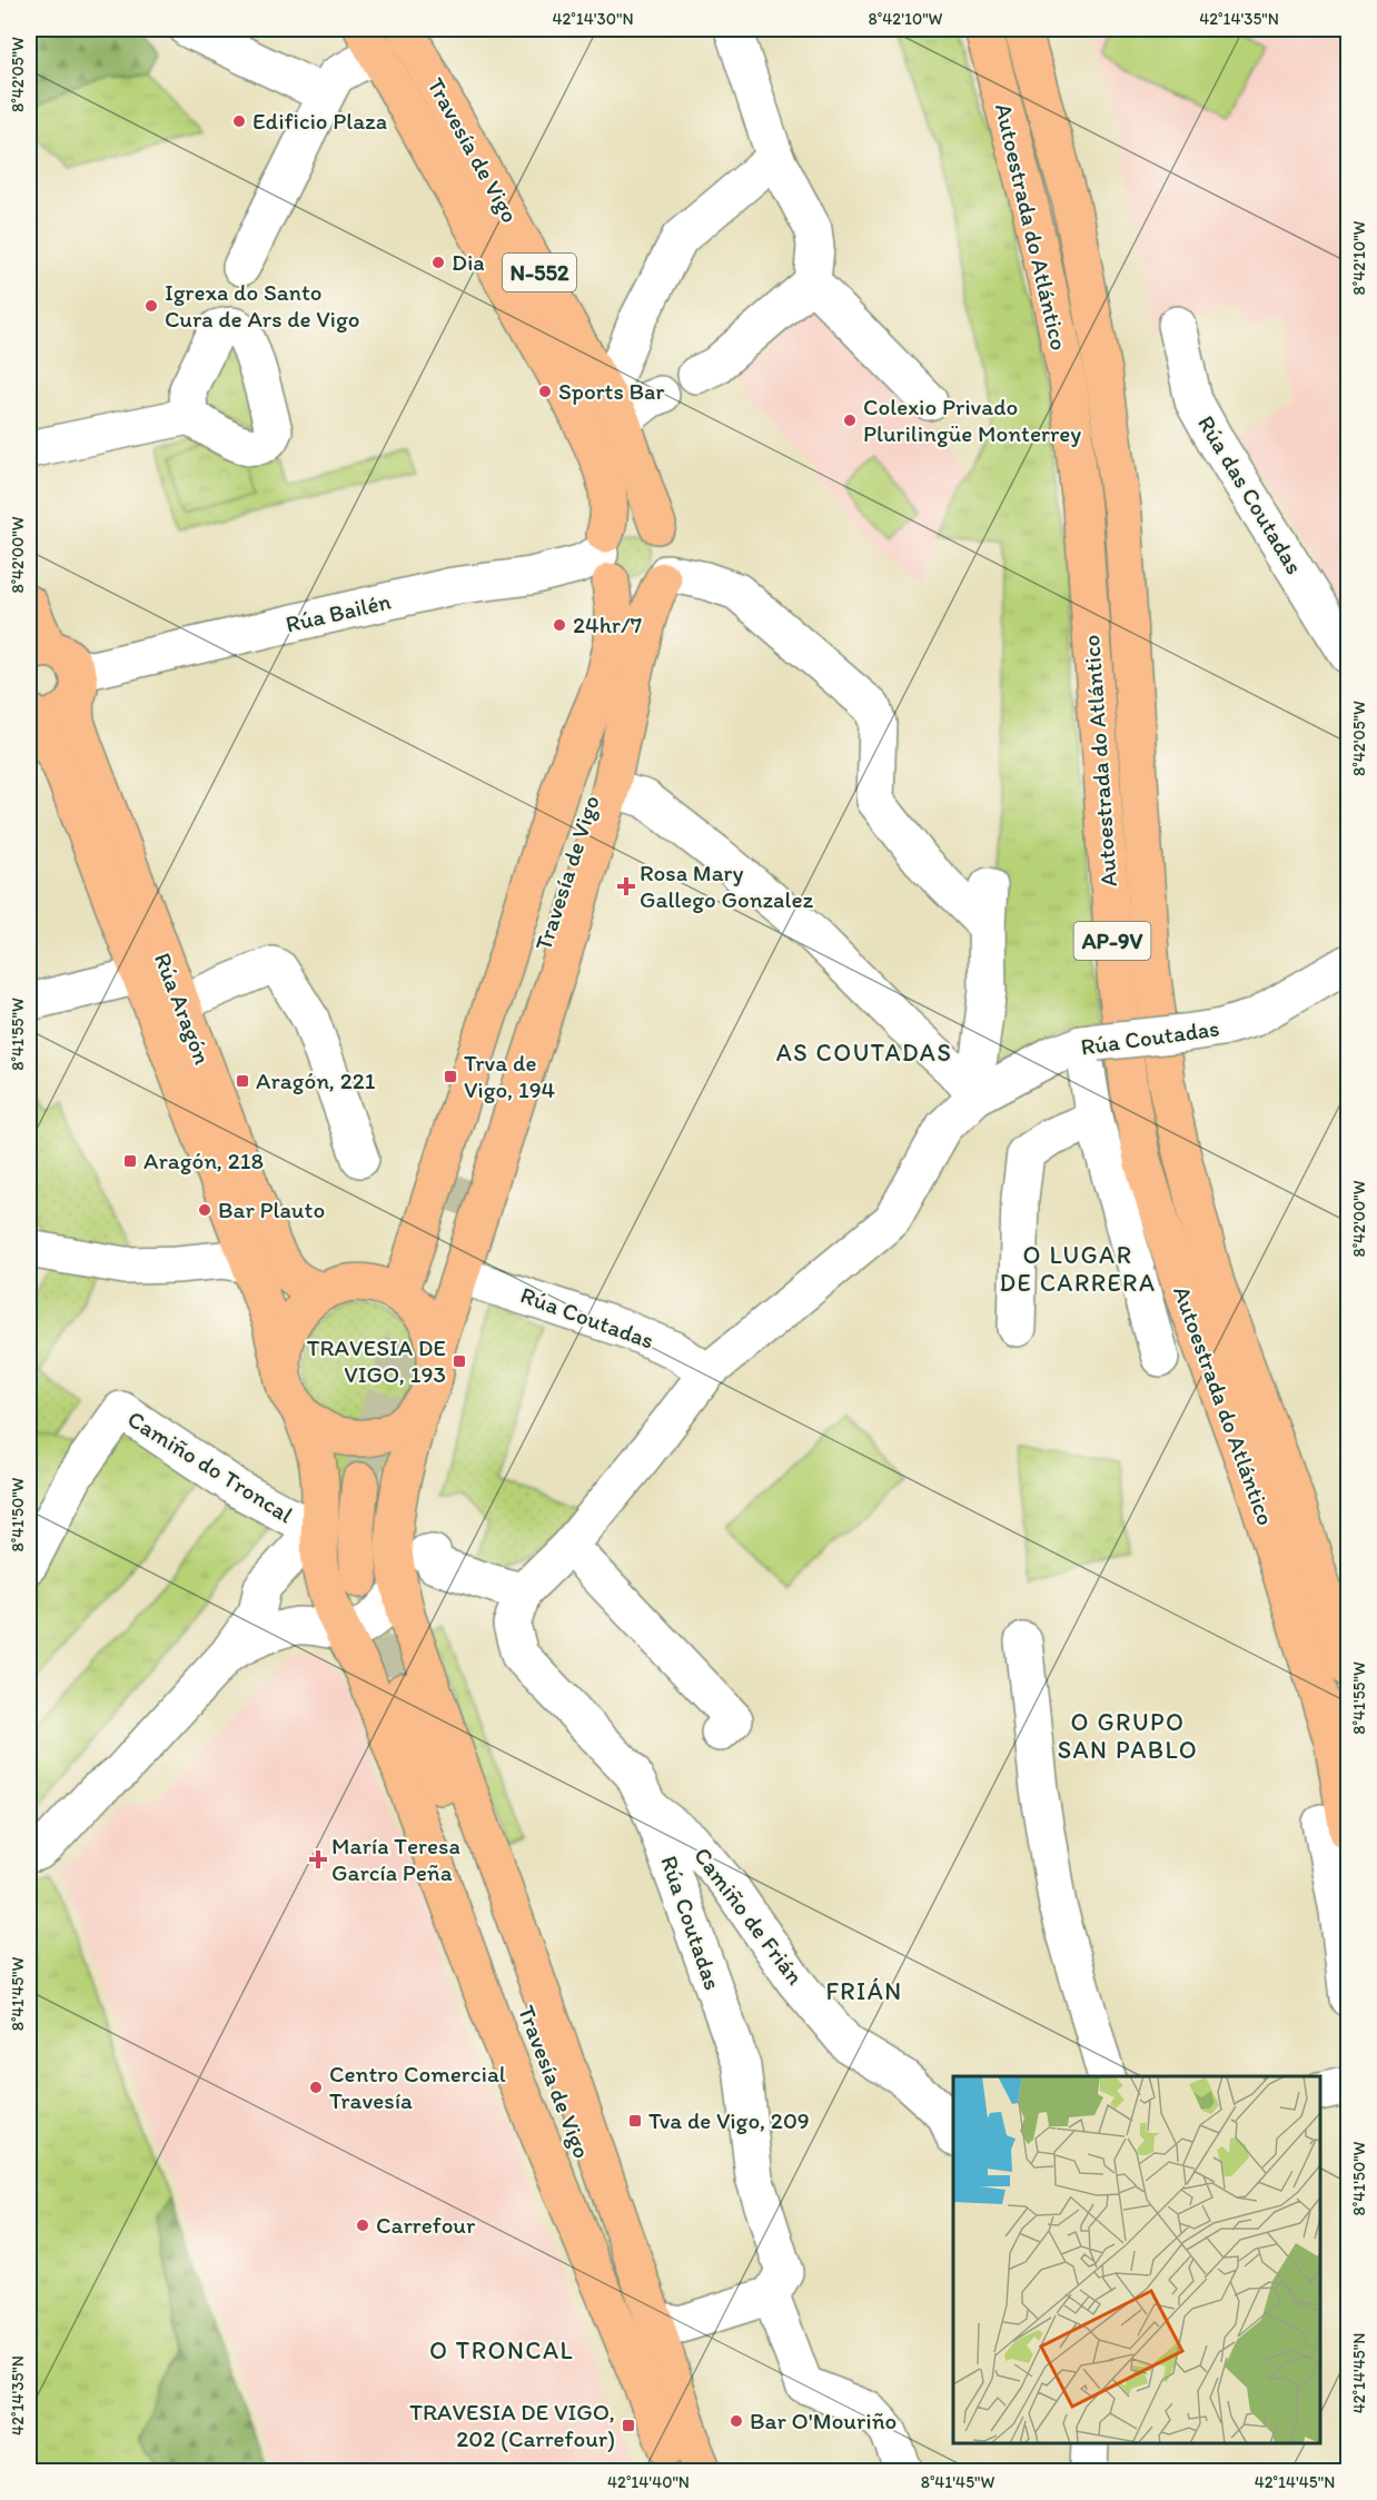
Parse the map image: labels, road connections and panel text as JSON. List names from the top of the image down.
{
  "streets": {
    "main road": [
      "Travesía de Vigo",
      "Autoestrada do Atlántico",
      "N-552",
      "AP-9V",
      "Rúa Aragón"
    ],
    "street": [
      "Rúa das Coutadas",
      "Rúa Bailén",
      "Rúa Coutadas",
      "Camiño do Troncal",
      "Camiño de Frián"
    ]
  },
  "crossings": [
    ["Travesía de Vigo", "N-552"],
    ["Travesía de Vigo", "Rúa Bailén"],
    ["N-552", "Rúa Bailén"],
    ["N-552", "Rúa Aragón"],
    ["N-552", "Rúa Coutadas"],
    ["Rúa Bailén", "Rúa Aragón"],
    ["Rúa Coutadas", "Camiño de Frián"]
  ],
  "districts": [
    "AS COUTADAS",
    "O LUGAR DE CARRERA",
    "O GRUPO SAN PABLO",
    "FRIÁN",
    "O TRONCAL"
  ],
  "places": {
    "other": [
      "Edificio Plaza",
      "Dia",
      "Igrexa do Santo Cura de Ars de Vigo",
      "Sports Bar",
      "Colexio Privado Plurilingüe Monterrey",
      "24hr/7",
      "Bar Plauto",
      "Centro Comercial Travesía",
      "Carrefour",
      "Bar O'Mouriño"
    ],
    "health": ["Rosa Mary Gallego Gonzalez", "María Teresa García Peña"],
    "transit": [
      "Trva de Vigo, 194",
      "Aragón, 221",
      "Aragón, 218",
      "TRAVESIA DE VIGO, 193",
      "Tva de Vigo, 209",
      "TRAVESIA DE VIGO, 202 (Carrefour)"
    ]
  },
  "coordinates": [
    "42°14'30\"N",
    "8°42'10\"W",
    "42°14'35\"N",
    "8°42'05\"W",
    "8°42'00\"W",
    "8°41'55\"W",
    "8°41'50\"W",
    "8°41'45\"W",
    "42°14'45\"N",
    "42°14'40\"N"
  ]
}
